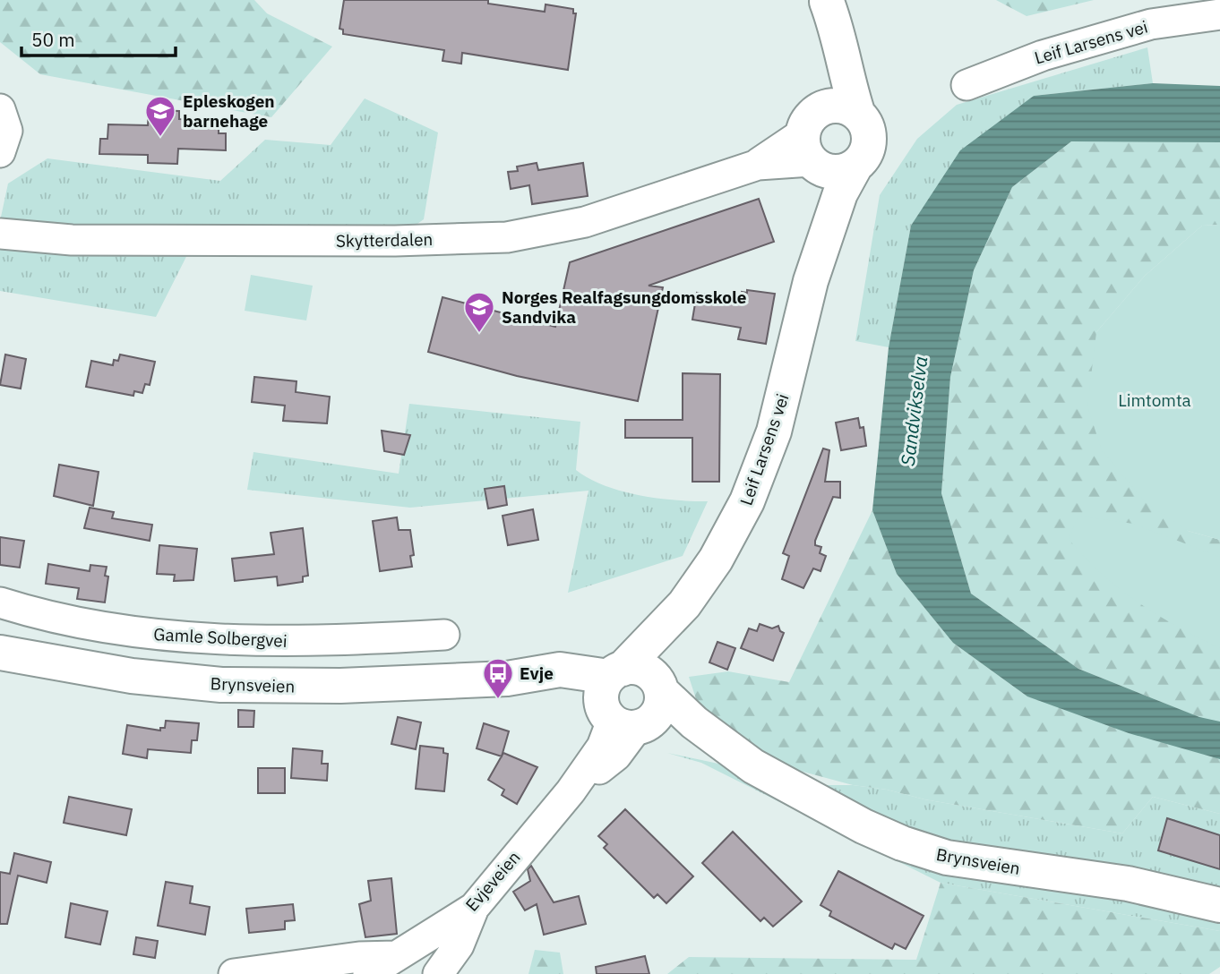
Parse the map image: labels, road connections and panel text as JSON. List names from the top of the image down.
{
  "streets": {
    "main road": ["Leif Larsens vei", "Brynsveien"],
    "street": ["Skytterdalen", "Gamle Solbergvei", "Evjeveien"]
  },
  "crossings": [
    ["Leif Larsens vei", "Skytterdalen"],
    ["Leif Larsens vei", "Brynsveien"],
    ["Leif Larsens vei", "Evjeveien"],
    ["Brynsveien", "Evjeveien"]
  ],
  "water": ["Sandvikselva"],
  "parks": ["Limtomta"],
  "places": {
    "school or university": ["Epleskogen barnehage", "Norges Realfagsungdomsskole Sandvika"],
    "bus stop": ["Evje"]
  },
  "scale_bar": "50 m"
}
